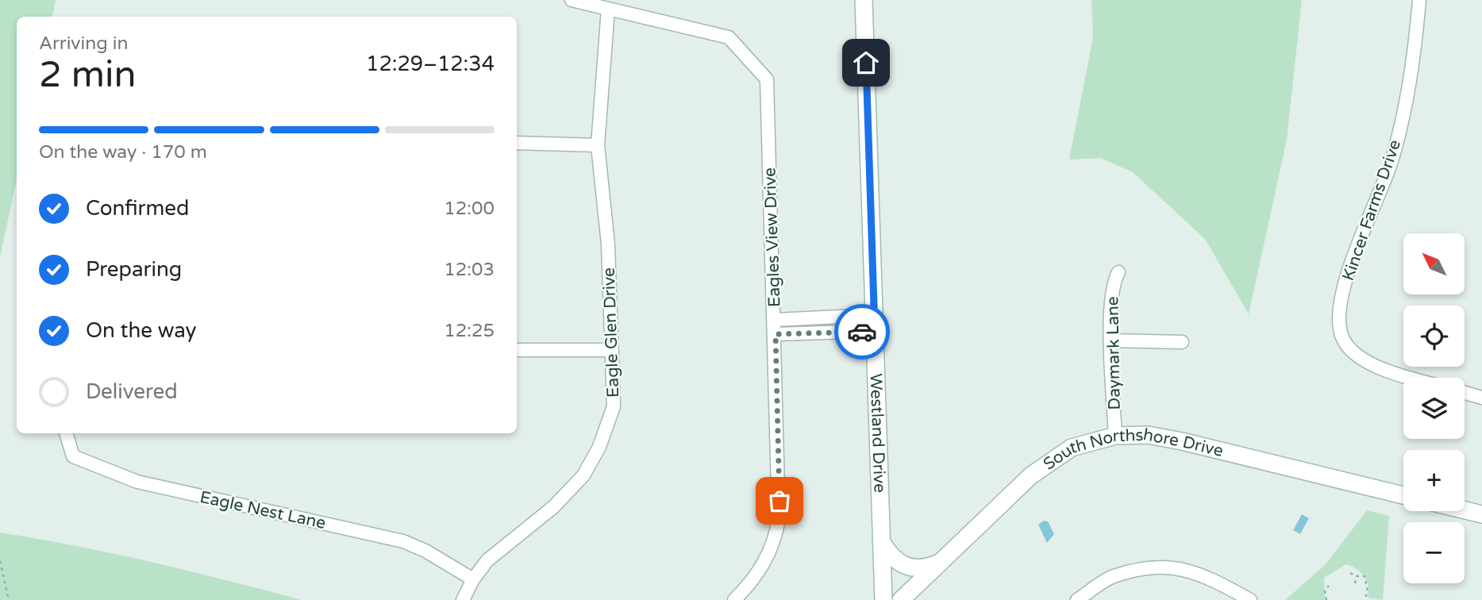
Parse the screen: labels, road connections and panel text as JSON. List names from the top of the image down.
{
  "streets": {
    "main road": ["Westland Drive", "South Northshore Drive"],
    "street": [
      "Kincer Farms Drive",
      "Eagles View Drive",
      "Eagle Glen Drive",
      "Daymark Lane",
      "Eagle Nest Lane"
    ]
  },
  "crossings": [
    ["Eagles View Drive", "Eagle Glen Drive"],
    ["Eagle Glen Drive", "Eagle Nest Lane"],
    ["Daymark Lane", "South Northshore Drive"]
  ],
  "north": "top left",
  "page": {
    "heading": ["2 min", "Arriving in", "12:29–12:34"],
    "bar": "On the way · 170 m",
    "list": [
      ["Confirmed", "12:00"],
      ["Preparing", "12:03"],
      ["On the way", "12:25"],
      "Delivered"
    ],
    "map_buttons": ["+", "−"]
  }
}
